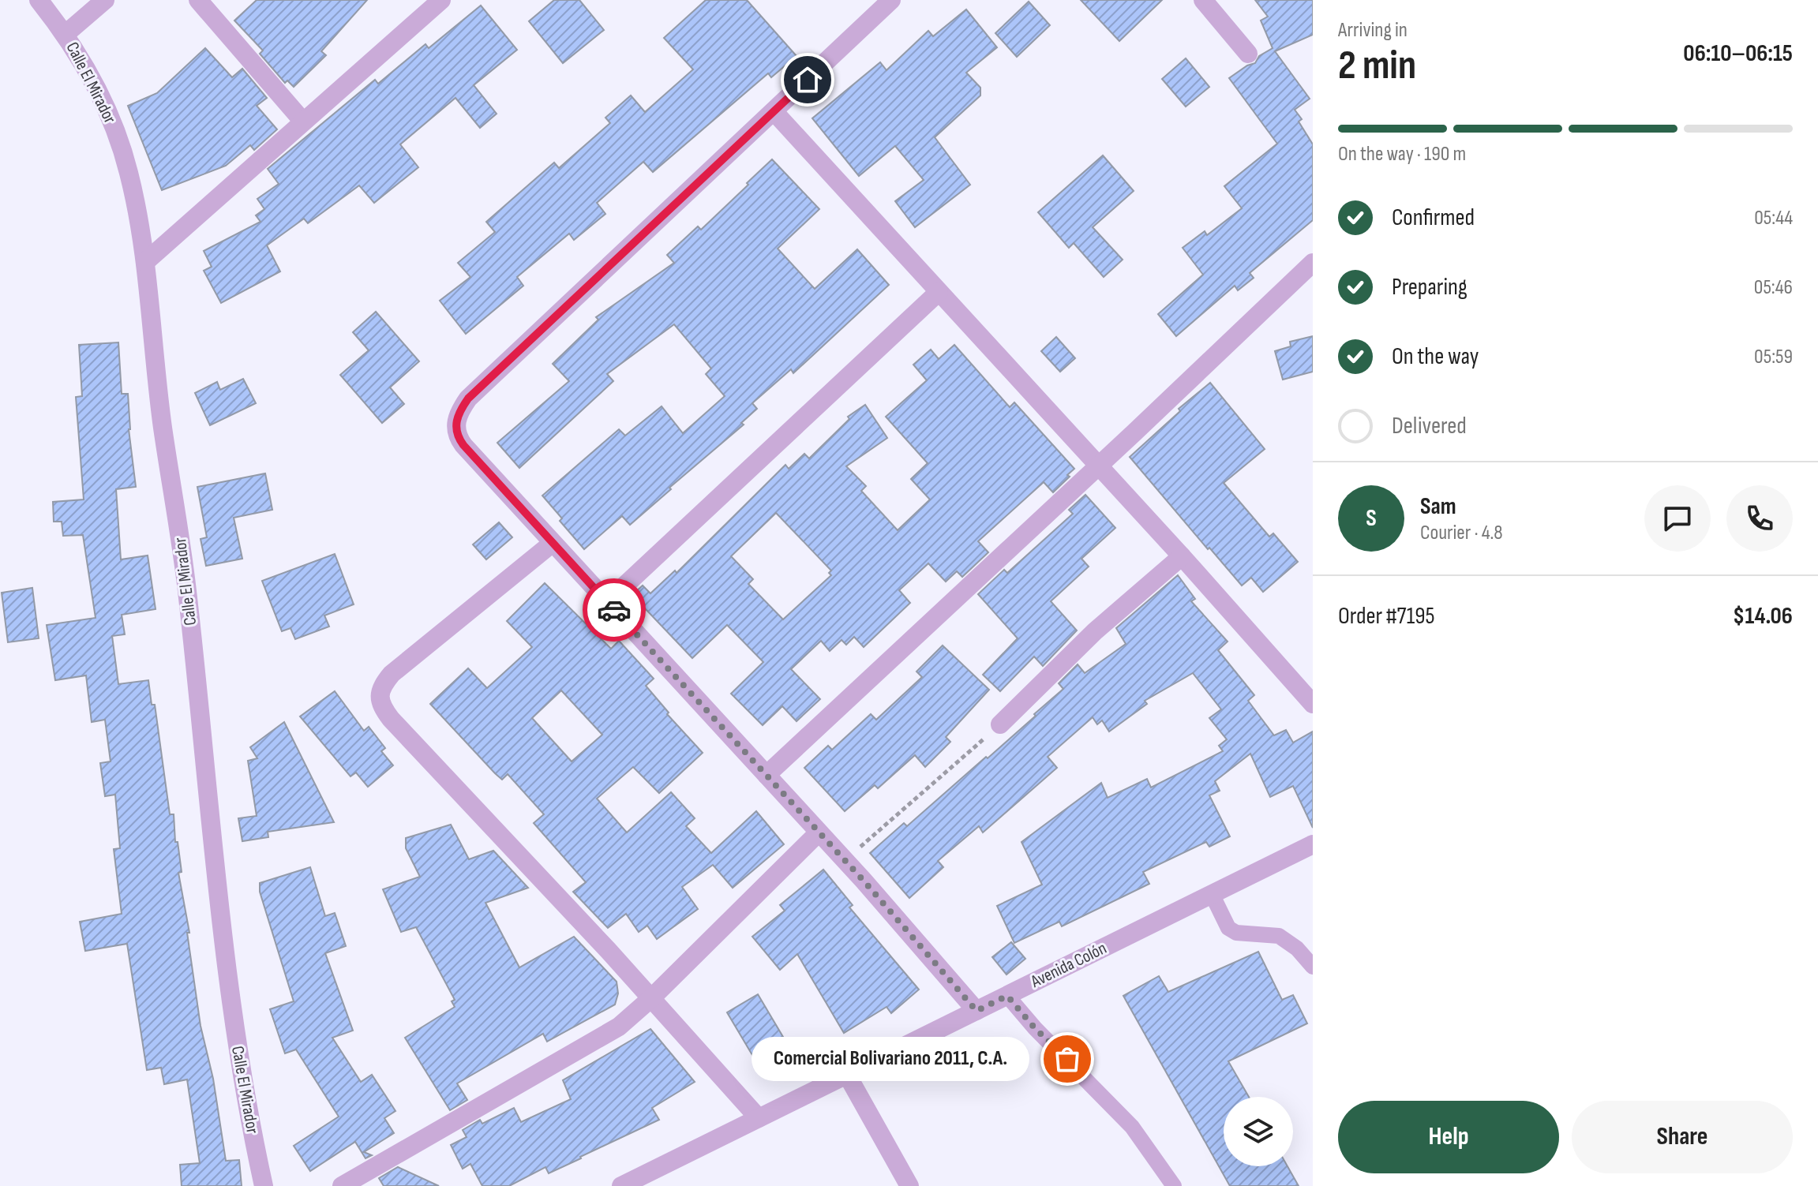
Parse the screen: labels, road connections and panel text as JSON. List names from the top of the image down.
{
  "streets": {
    "street": ["Calle El Mirador", "Avenida Colón"]
  },
  "places": ["Comercial Bolivariano 2011, C.A."],
  "page": {
    "heading": ["2 min", "Arriving in", "06:10–06:15"],
    "panel": [
      "Sam",
      "Courier · 4.8",
      "Order #7195",
      "$14.06"
    ],
    "bar": "On the way · 190 m",
    "list": [
      ["Confirmed", "05:44"],
      ["Preparing", "05:46"],
      ["On the way", "05:59"],
      "Delivered"
    ],
    "round": "S",
    "bubble": "Comercial Bolivariano 2011, C.A.",
    "buttons": ["Help", "Share"]
  }
}
